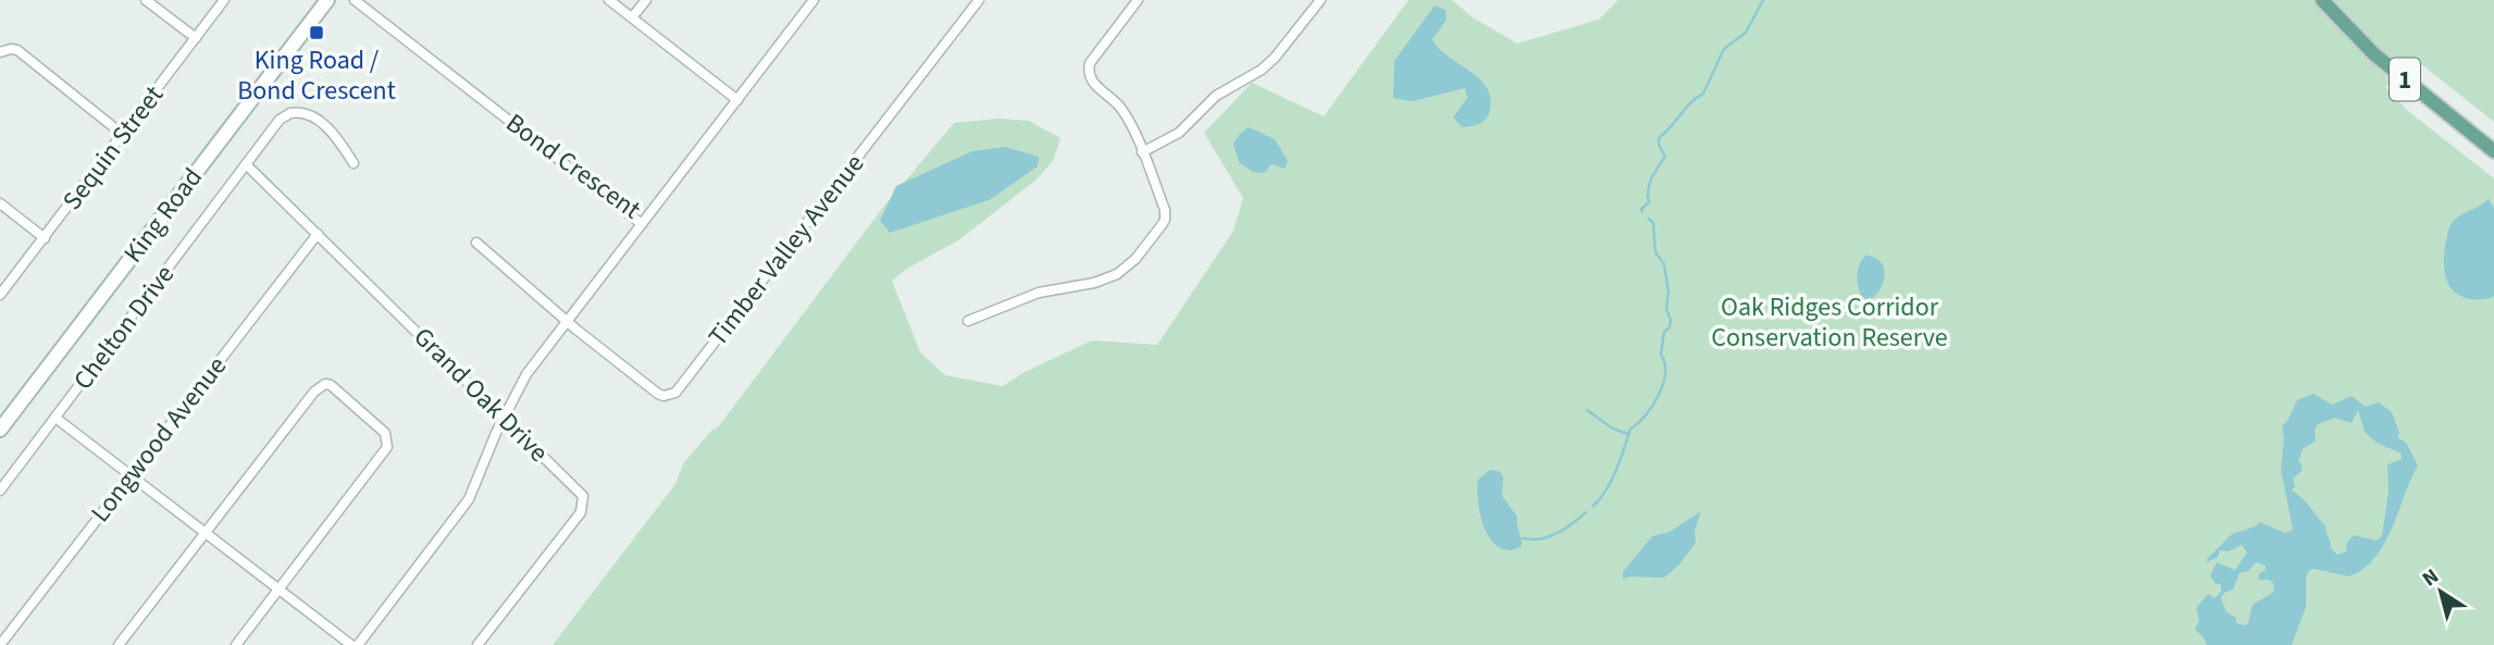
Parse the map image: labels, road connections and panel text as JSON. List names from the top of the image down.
{
  "streets": {
    "main road": ["1", "King Road"],
    "street": [
      "Sequin Street",
      "Bond Crescent",
      "Timber Valley Avenue",
      "Chelton Drive",
      "Grand Oak Drive",
      "Longwood Avenue"
    ]
  },
  "crossings": [
    ["Chelton Drive", "Grand Oak Drive"],
    ["Grand Oak Drive", "Longwood Avenue"]
  ],
  "parks": ["Oak Ridges Corridor Conservation Reserve"],
  "places": {
    "transit": ["King Road / Bond Crescent"]
  },
  "north": "top left"
}
